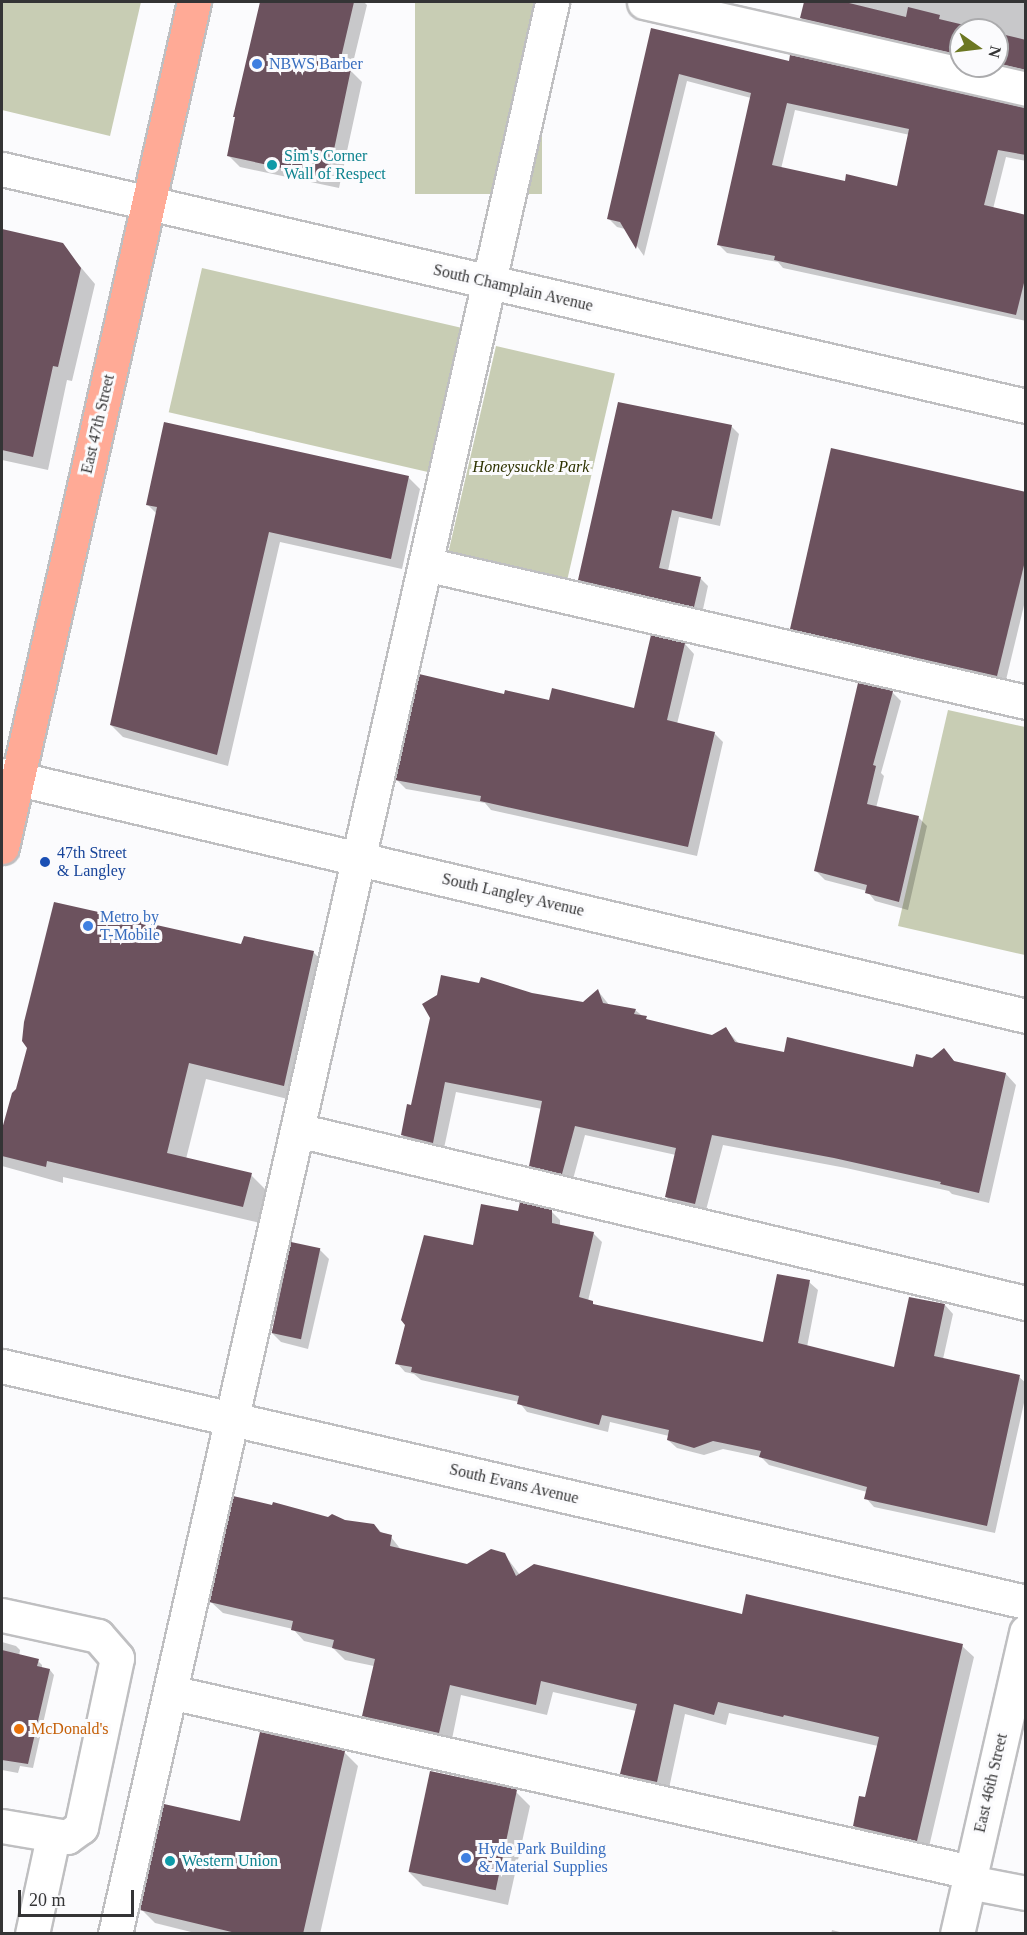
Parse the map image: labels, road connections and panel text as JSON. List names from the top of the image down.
{
  "streets": {
    "main road": ["East 47th Street"],
    "street": [
      "South Champlain Avenue",
      "South Langley Avenue",
      "South Evans Avenue",
      "East 46th Street"
    ]
  },
  "crossings": [
    ["South Champlain Avenue", "East 47th Street"],
    ["East 47th Street", "South Langley Avenue"]
  ],
  "parks": ["Honeysuckle Park"],
  "places": [
    "NBWS Barber",
    "Sim's Corner Wall of Respect",
    "47th Street & Langley",
    "Metro by T-Mobile",
    "McDonald's",
    "Hyde Park Building & Material Supplies",
    "Western Union"
  ],
  "scale_bar": "20 m",
  "north": "right"
}
